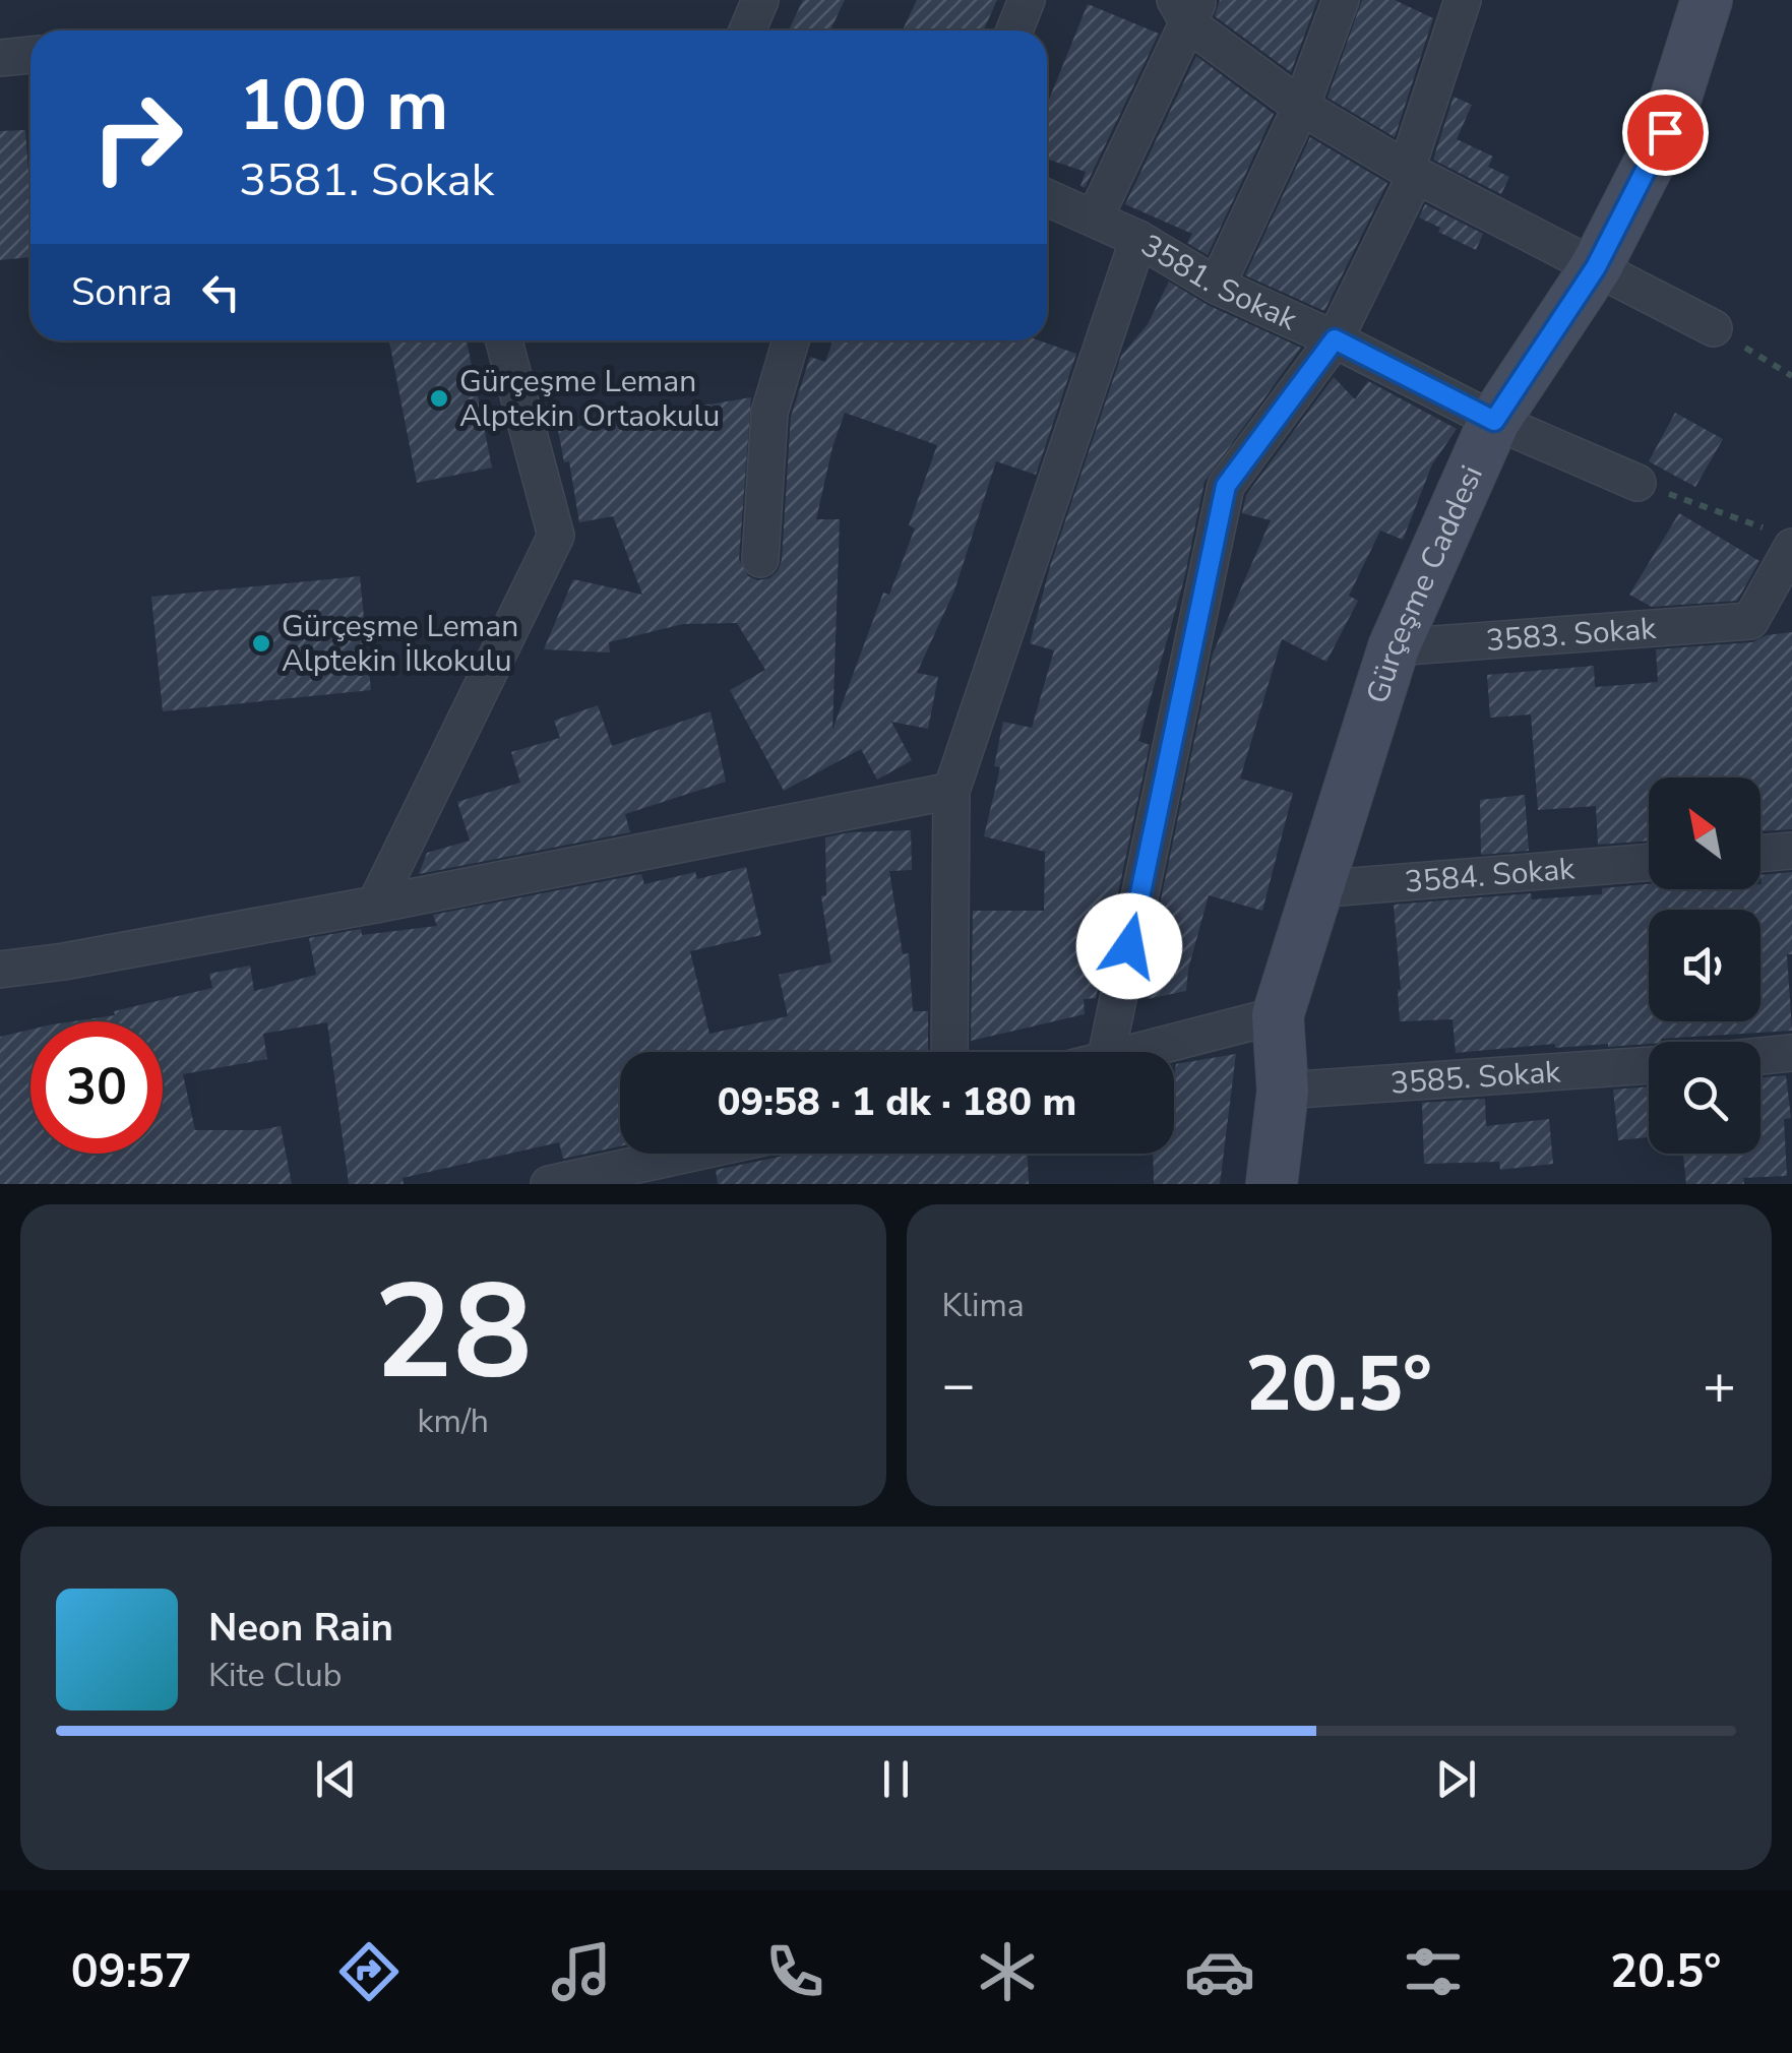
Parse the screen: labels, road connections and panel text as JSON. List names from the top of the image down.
{
  "streets": {
    "main road": ["Gürçeşme Caddesi"],
    "street": [
      "3581. Sokak",
      "3583. Sokak",
      "3584. Sokak",
      "3585. Sokak"
    ]
  },
  "crossings": [
    ["3581. Sokak", "Gürçeşme Caddesi"],
    ["Gürçeşme Caddesi", "3583. Sokak"],
    ["Gürçeşme Caddesi", "3584. Sokak"],
    ["Gürçeşme Caddesi", "3585. Sokak"]
  ],
  "places": ["Gürçeşme Leman Alptekin Ortaokulu", "Gürçeşme Leman Alptekin İlkokulu"],
  "north": "top left",
  "page": {
    "turn": ["100 m", "3581. Sokak"],
    "then": "Sonra",
    "limit": "30",
    "trip": "09:58 · 1 dk · 180 m",
    "tile": [
      ["28", "km/h"],
      "Klima"
    ],
    "heat": ["−", "20.5°", "+"],
    "song": ["Neon Rain", "Kite Club"],
    "tabs": ["09:57", "20.5°"]
  }
}
